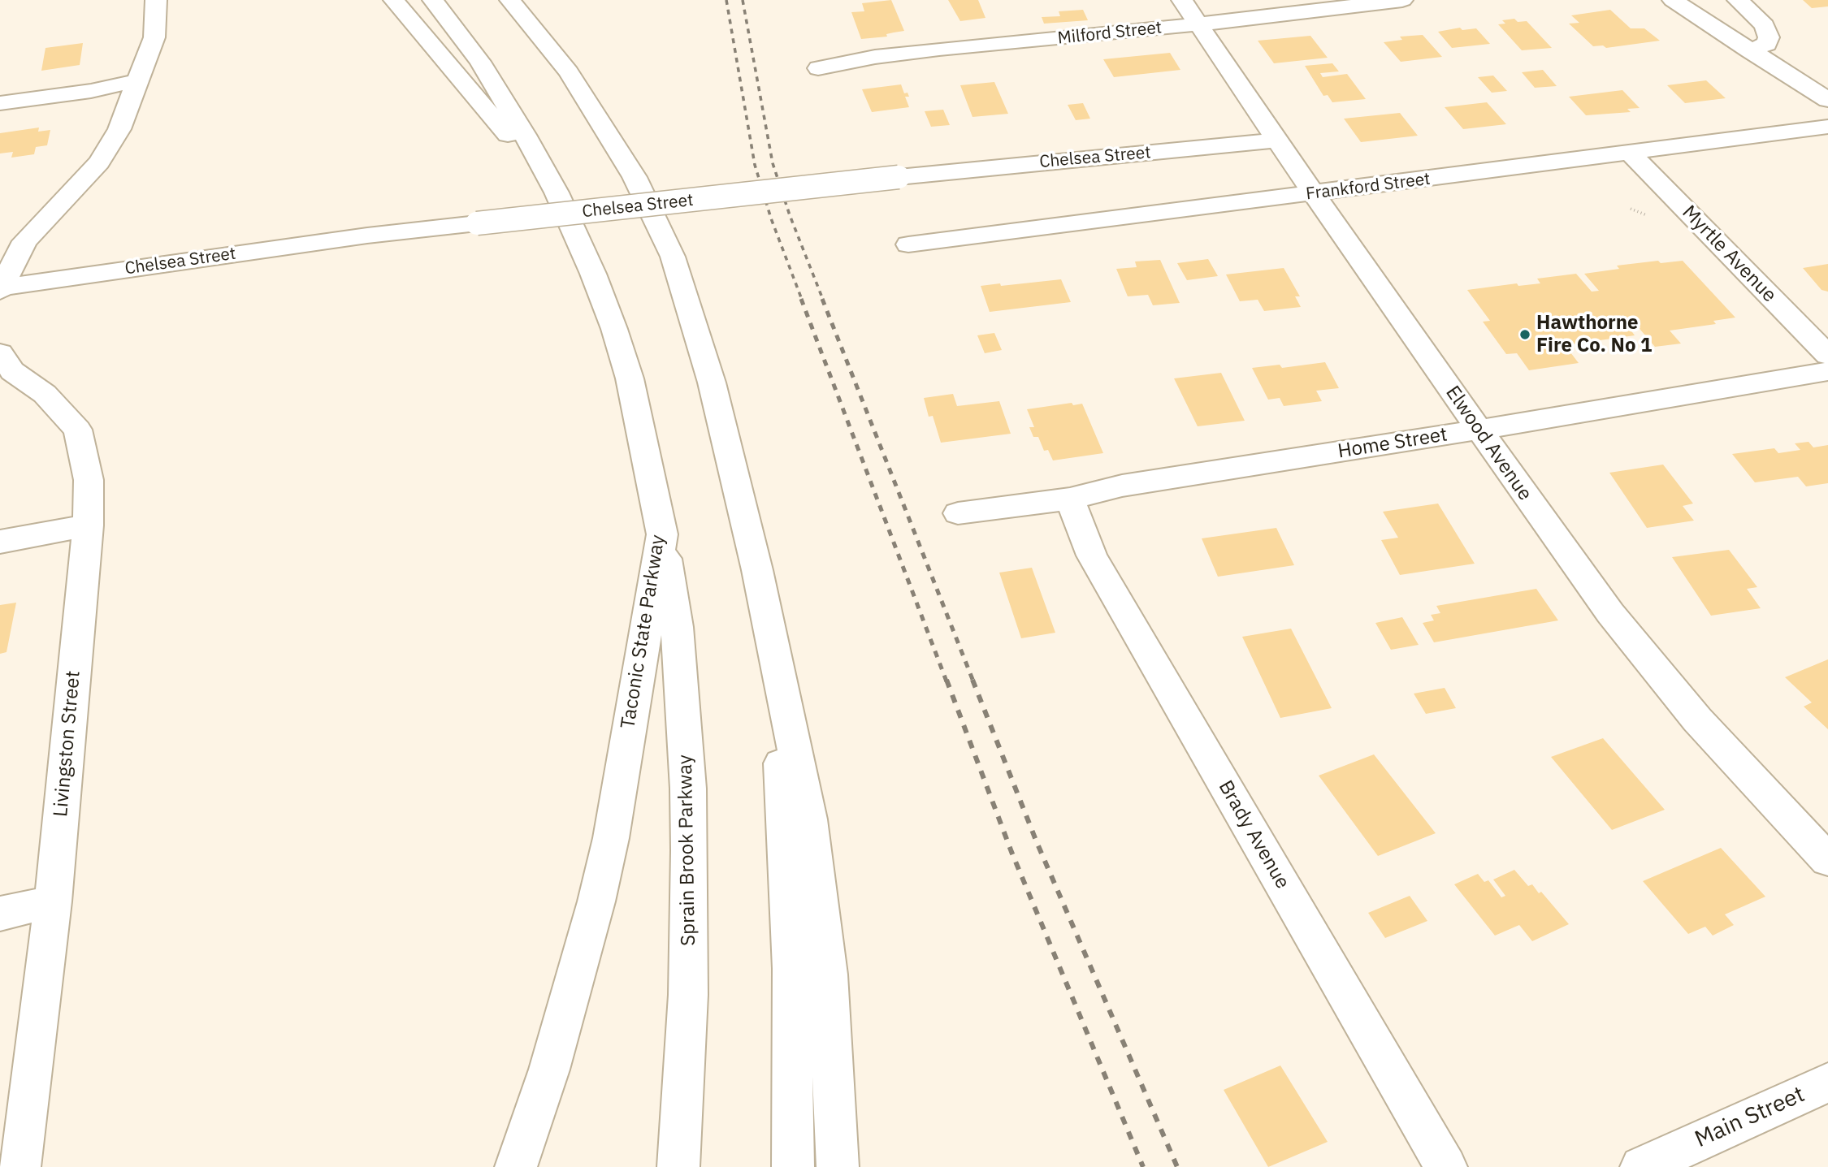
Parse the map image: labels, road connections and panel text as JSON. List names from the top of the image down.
{
  "streets": {
    "main road": [
      "Milford Street",
      "Chelsea Street",
      "Frankford Street",
      "Myrtle Avenue",
      "Home Street",
      "Elwood Avenue",
      "Taconic State Parkway",
      "Livingston Street",
      "Brady Avenue",
      "Sprain Brook Parkway",
      "Main Street"
    ]
  },
  "crossings": [
    ["Milford Street", "Elwood Avenue"],
    ["Chelsea Street", "Elwood Avenue"],
    ["Frankford Street", "Myrtle Avenue"],
    ["Frankford Street", "Elwood Avenue"],
    ["Home Street", "Elwood Avenue"],
    ["Home Street", "Brady Avenue"],
    ["Taconic State Parkway", "Sprain Brook Parkway"]
  ],
  "places": ["Hawthorne Fire Co. No 1"]
}
